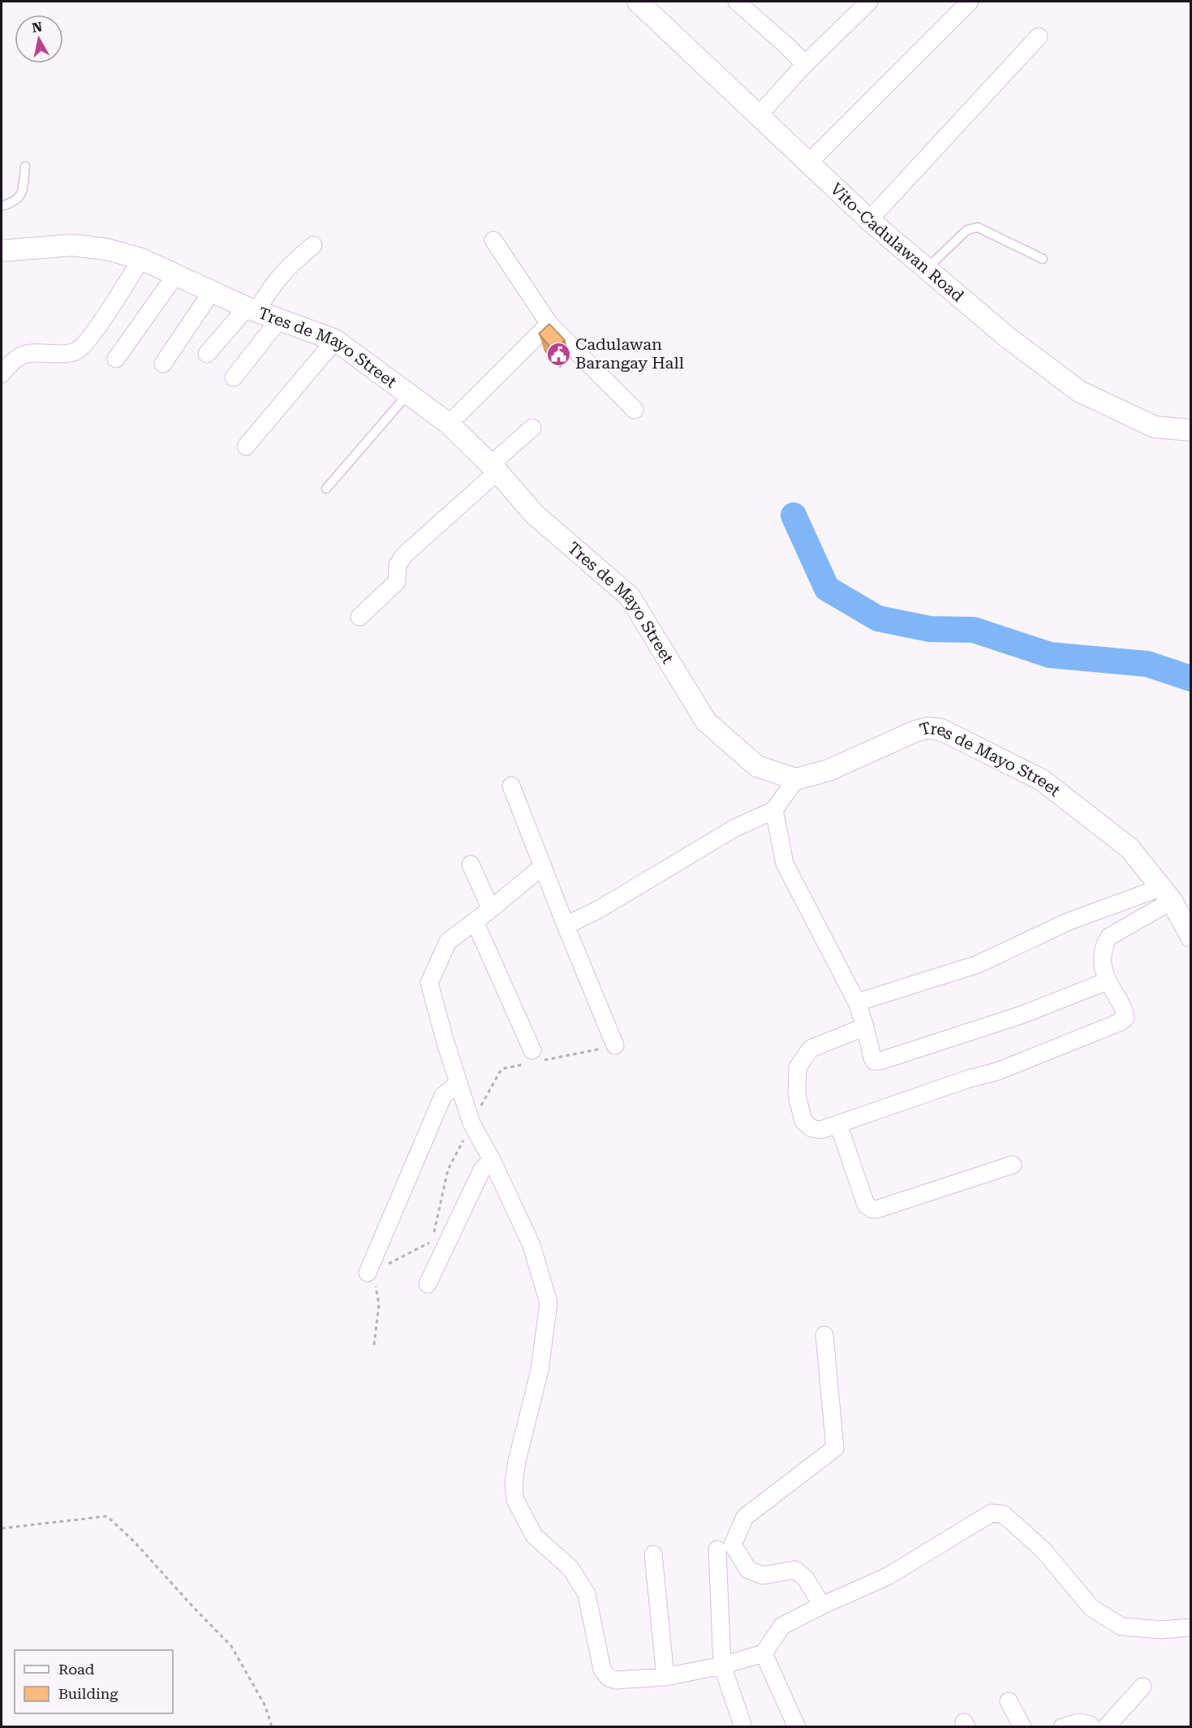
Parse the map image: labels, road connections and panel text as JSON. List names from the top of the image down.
{
  "streets": {
    "street": ["Vito-Cadulawan Road", "Tres de Mayo Street"]
  },
  "places": {
    "public building": ["Cadulawan Barangay Hall"]
  },
  "legend": ["Road", "Building"],
  "north": "top"
}
